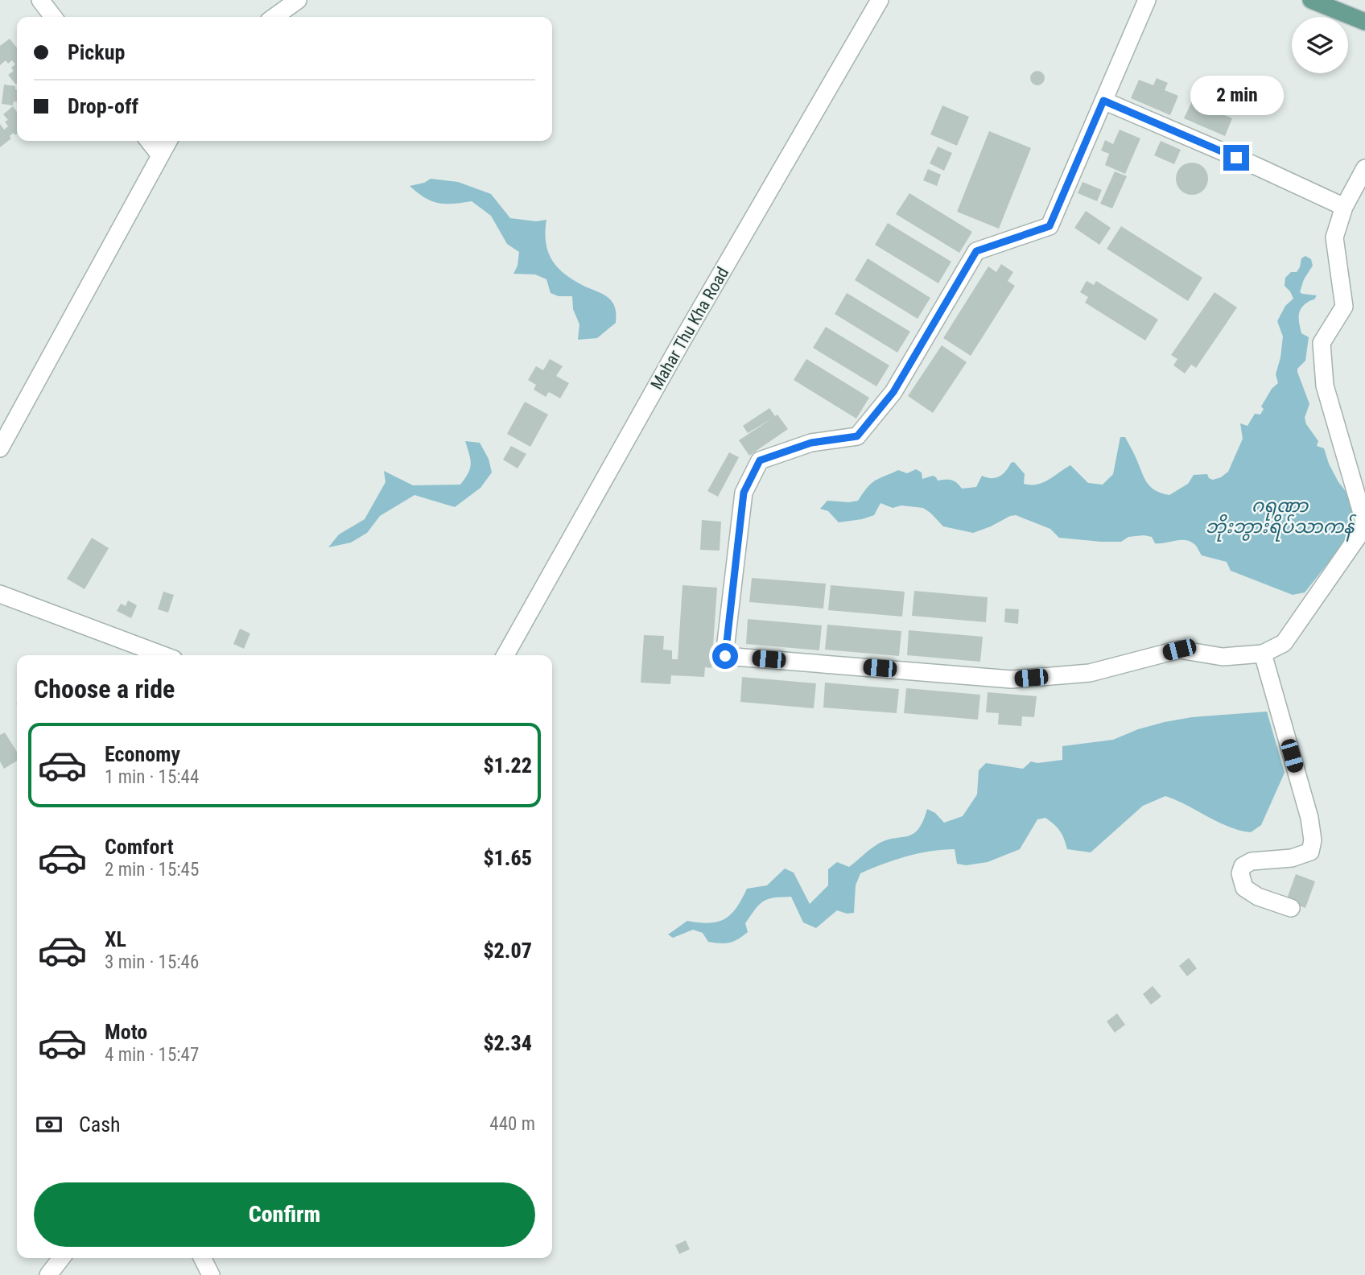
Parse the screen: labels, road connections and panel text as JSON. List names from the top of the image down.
{
  "streets": {
    "street": ["Mahar Thu Kha Road"]
  },
  "water": ["ဂရုဏာ ဘိုးဘွားရိပ်သာကန်"],
  "page": {
    "banner": ["Pickup", "Drop-off"],
    "bubble": "2 min",
    "heading": "Choose a ride",
    "list": [
      {
        "name": "Economy",
        "note": "1 min · 15:44",
        "value": "$1.22"
      },
      {
        "name": "Comfort",
        "note": "2 min · 15:45",
        "value": "$1.65"
      },
      {
        "name": "XL",
        "note": "3 min · 15:46",
        "value": "$2.07"
      },
      {
        "name": "Moto",
        "note": "4 min · 15:47",
        "value": "$2.34"
      }
    ],
    "pay": ["Cash", "440 m"],
    "buttons": "Confirm"
  }
}
